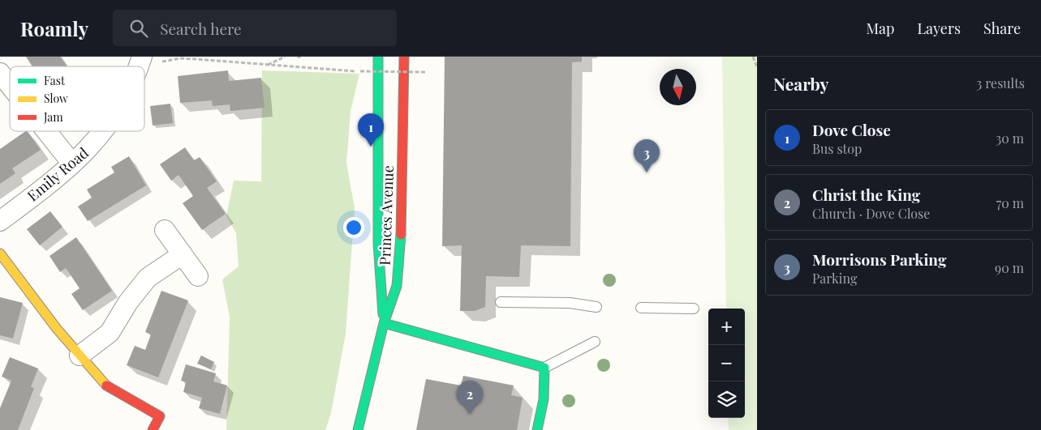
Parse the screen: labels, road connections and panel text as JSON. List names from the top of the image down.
{
  "streets": {
    "street": ["Emily Road", "Princes Avenue"]
  },
  "legend": ["Fast", "Slow", "Jam"],
  "north": "bottom",
  "page": {
    "header": "Roamly",
    "search": "Search here",
    "nav": ["Map", "Layers", "Share"],
    "heading": ["Nearby", "3 results"],
    "list": [
      {
        "mark": "1",
        "name": "Dove Close",
        "note": "Bus stop",
        "value": "30 m"
      },
      {
        "mark": "2",
        "name": "Christ the King",
        "note": "Church · Dove Close",
        "value": "70 m"
      },
      {
        "mark": "3",
        "name": "Morrisons Parking",
        "note": "Parking",
        "value": "90 m"
      }
    ],
    "pins": ["1", "3", "2"],
    "map_buttons": ["+", "−"]
  }
}
